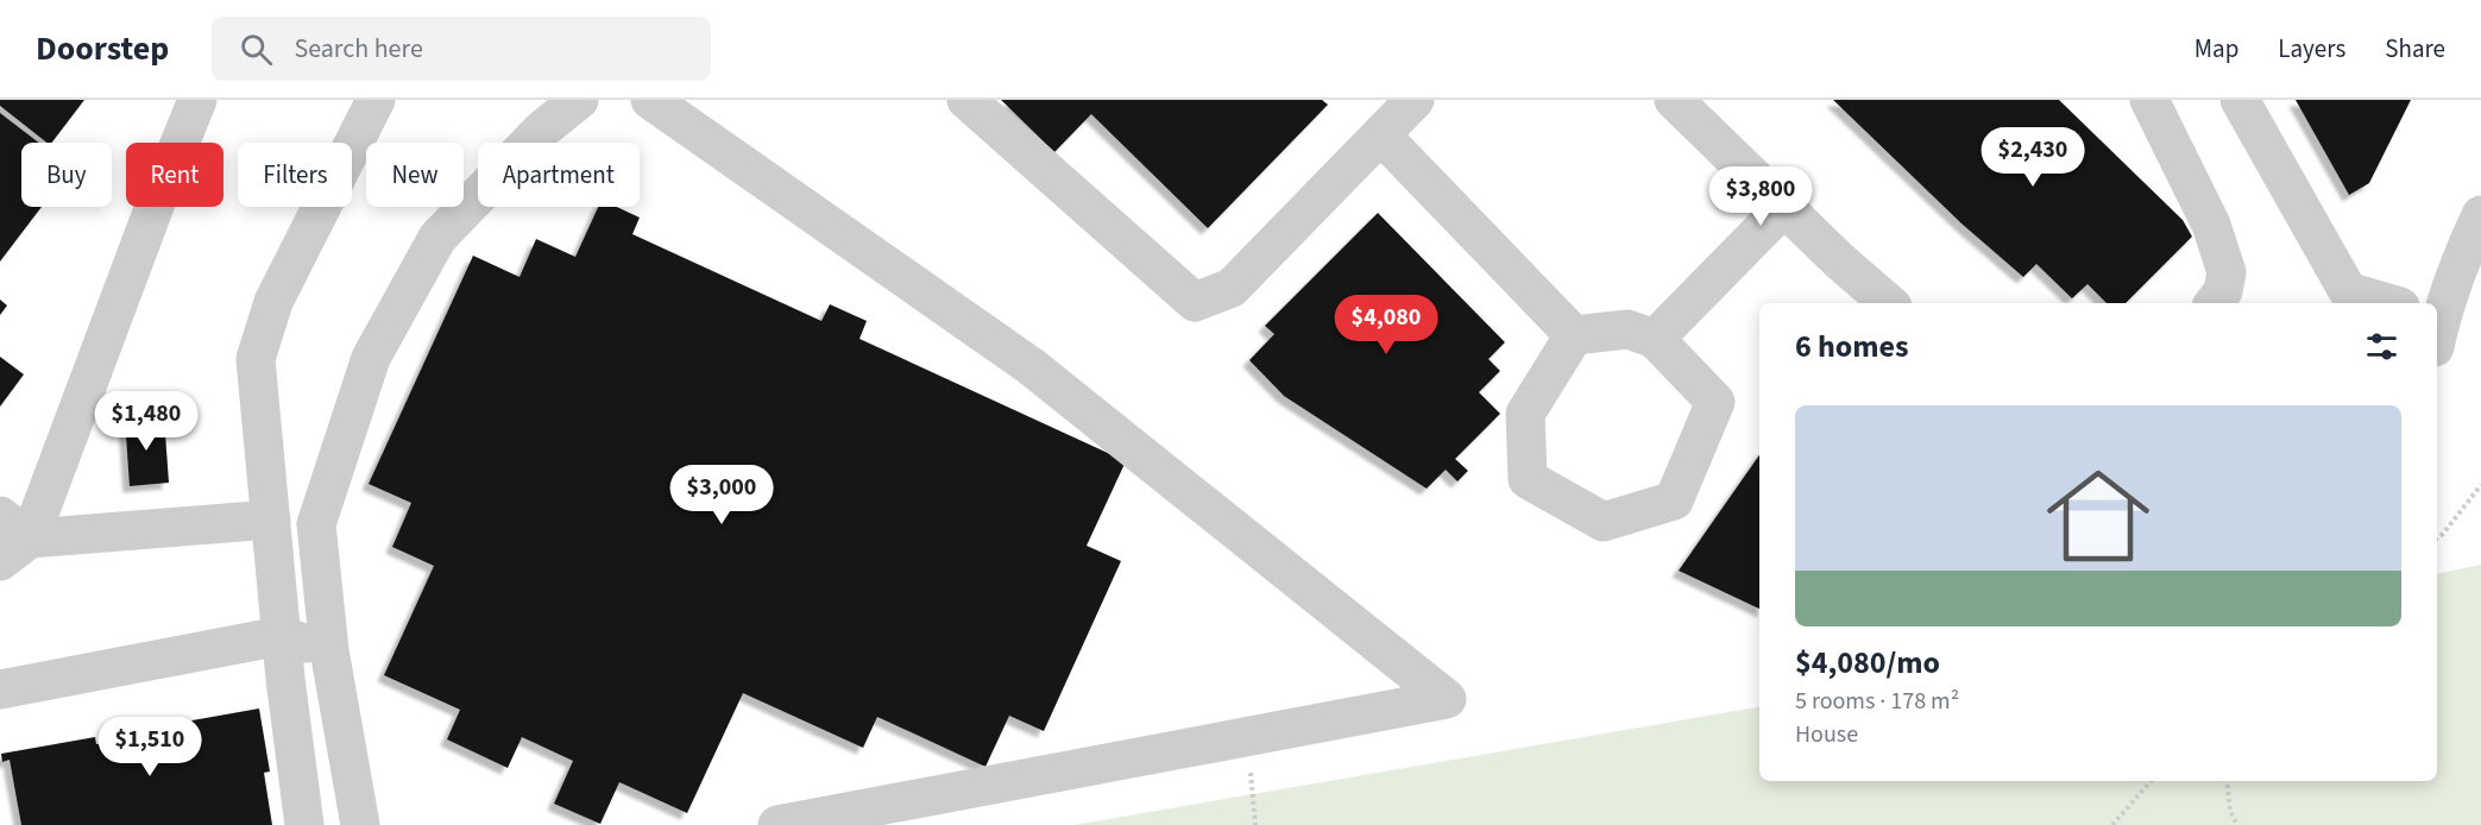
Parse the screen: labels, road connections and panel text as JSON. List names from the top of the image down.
{
  "page": {
    "header": "Doorstep",
    "search": "Search here",
    "nav": ["Map", "Layers", "Share"],
    "price": [
      "$2,430",
      "$3,800",
      "$4,080",
      "$1,480",
      "$3,000",
      "$1,510"
    ],
    "chip": [
      "Buy",
      "Rent",
      "Filters",
      "New",
      "Apartment"
    ],
    "heading": "6 homes",
    "list": [
      {
        "name": "$4,080/mo",
        "note": "5 rooms · 178 m² · House"
      }
    ]
  }
}
